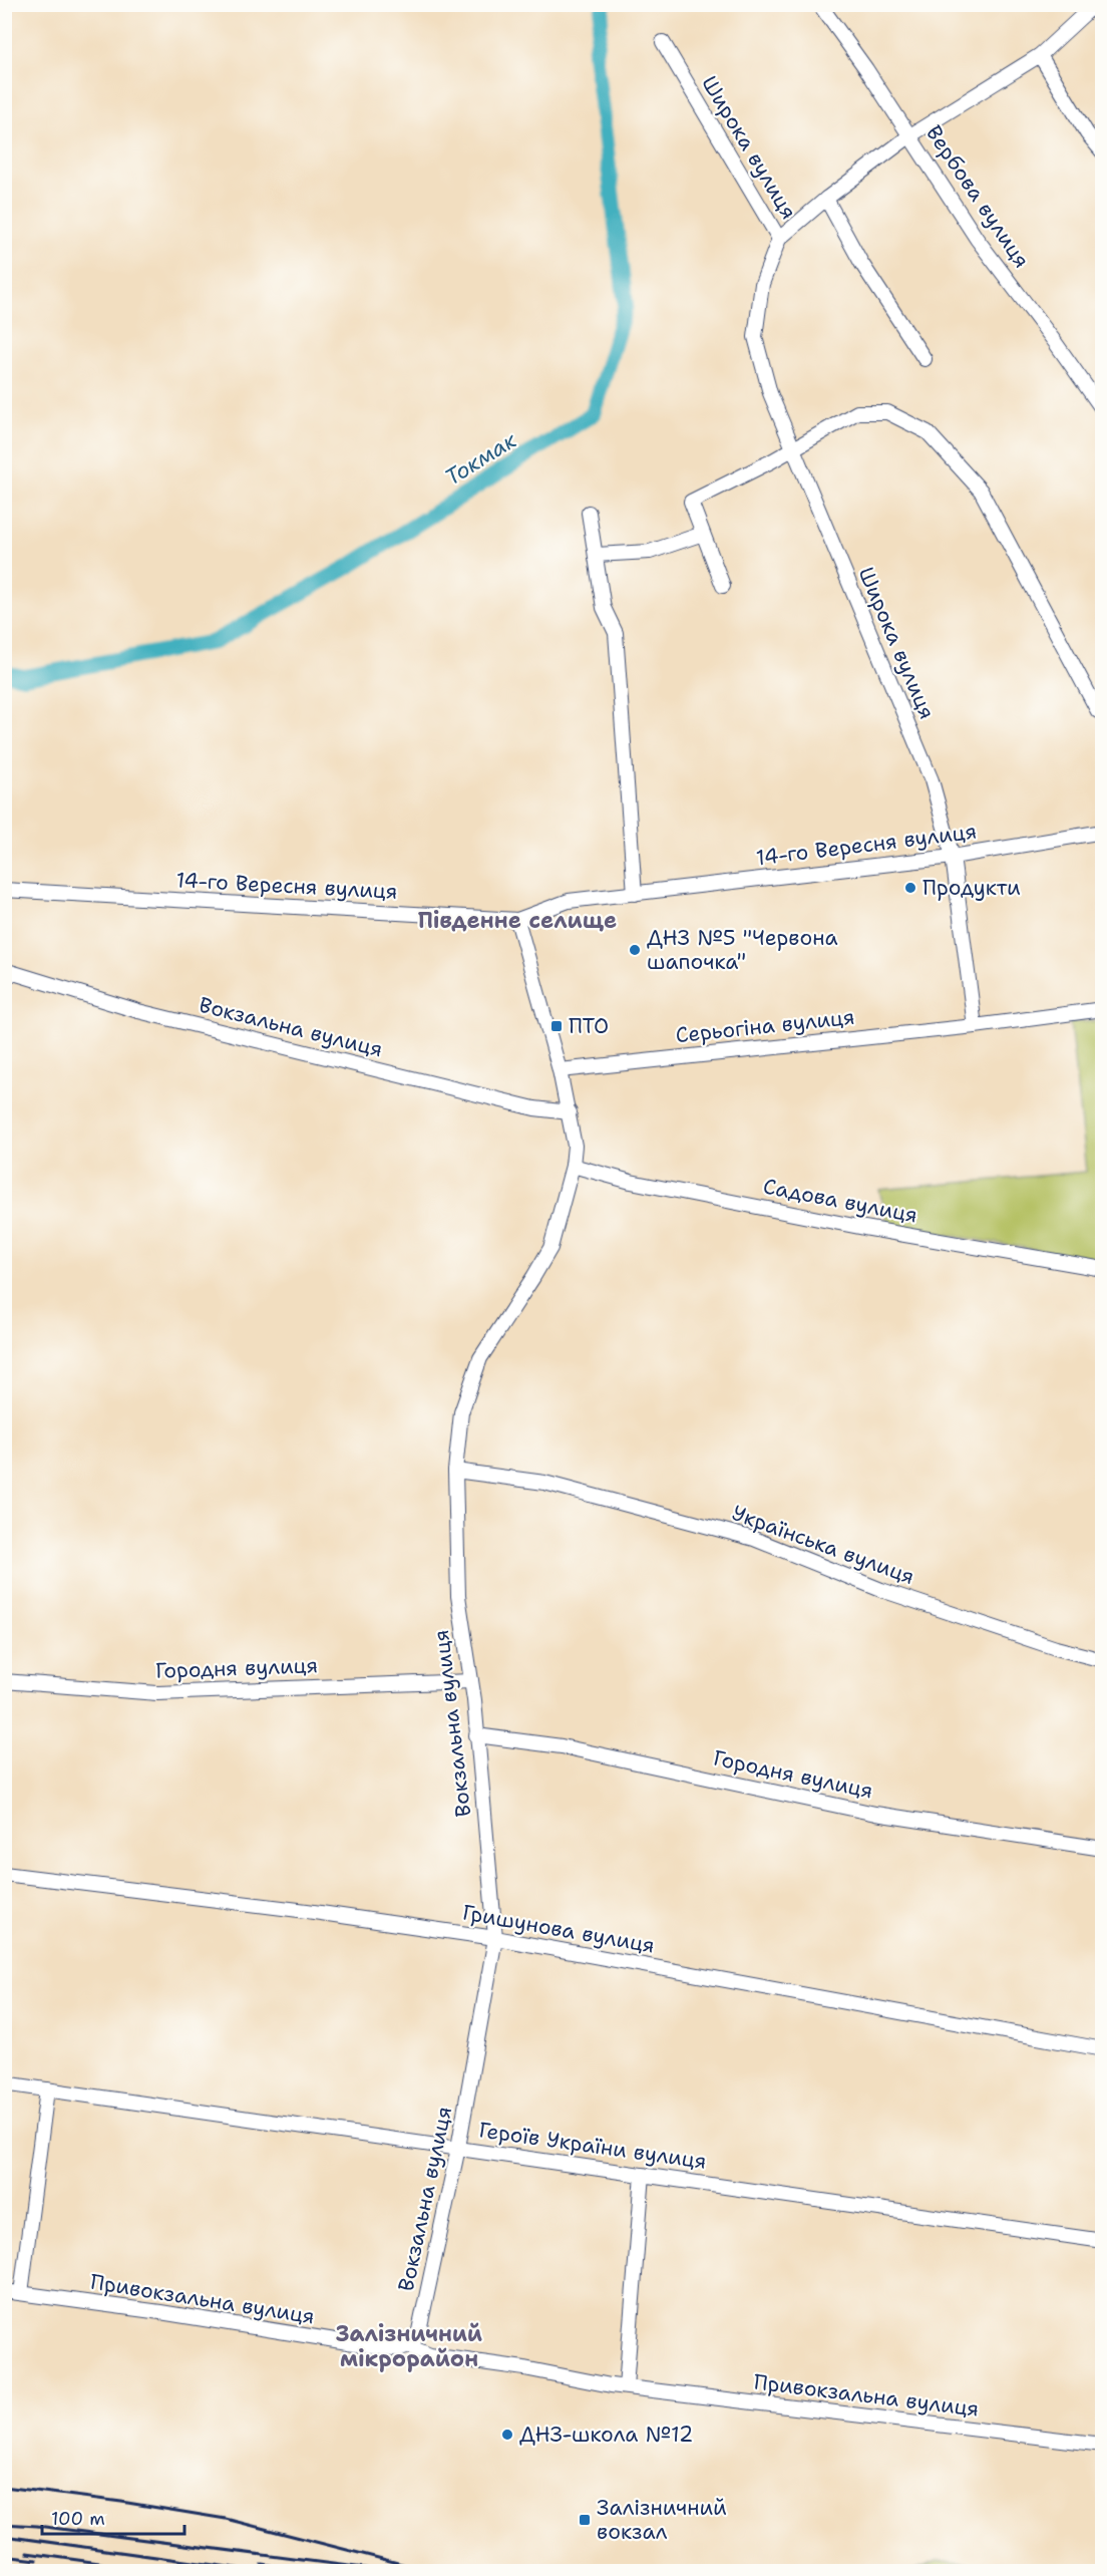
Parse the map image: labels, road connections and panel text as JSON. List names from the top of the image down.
{
  "streets": {
    "street": [
      "Широка вулиця",
      "Вербова вулиця",
      "14-го Вересня вулиця",
      "Серьогіна вулиця",
      "Вокзальна вулиця",
      "Садова вулиця",
      "Українська вулиця",
      "Городня вулиця",
      "Гришунова вулиця",
      "Героїв України вулиця",
      "Привокзальна вулиця"
    ]
  },
  "crossings": [
    ["Широка вулиця", "14-го Вересня вулиця"],
    ["14-го Вересня вулиця", "Вокзальна вулиця"],
    ["Серьогіна вулиця", "Вокзальна вулиця"],
    ["Вокзальна вулиця", "Садова вулиця"],
    ["Вокзальна вулиця", "Українська вулиця"],
    ["Вокзальна вулиця", "Городня вулиця"],
    ["Вокзальна вулиця", "Гришунова вулиця"],
    ["Вокзальна вулиця", "Героїв України вулиця"],
    ["Вокзальна вулиця", "Привокзальна вулиця"]
  ],
  "districts": ["Південне селище", "Залізничний мікрорайон"],
  "water": ["Токмак"],
  "places": {
    "other": ["Продукти", "ДНЗ №5 \"Червона шапочка\"", "ДНЗ-школа №12"],
    "transit": ["ПТО", "Залізничний вокзал"]
  },
  "scale_bar": "100 m"
}
